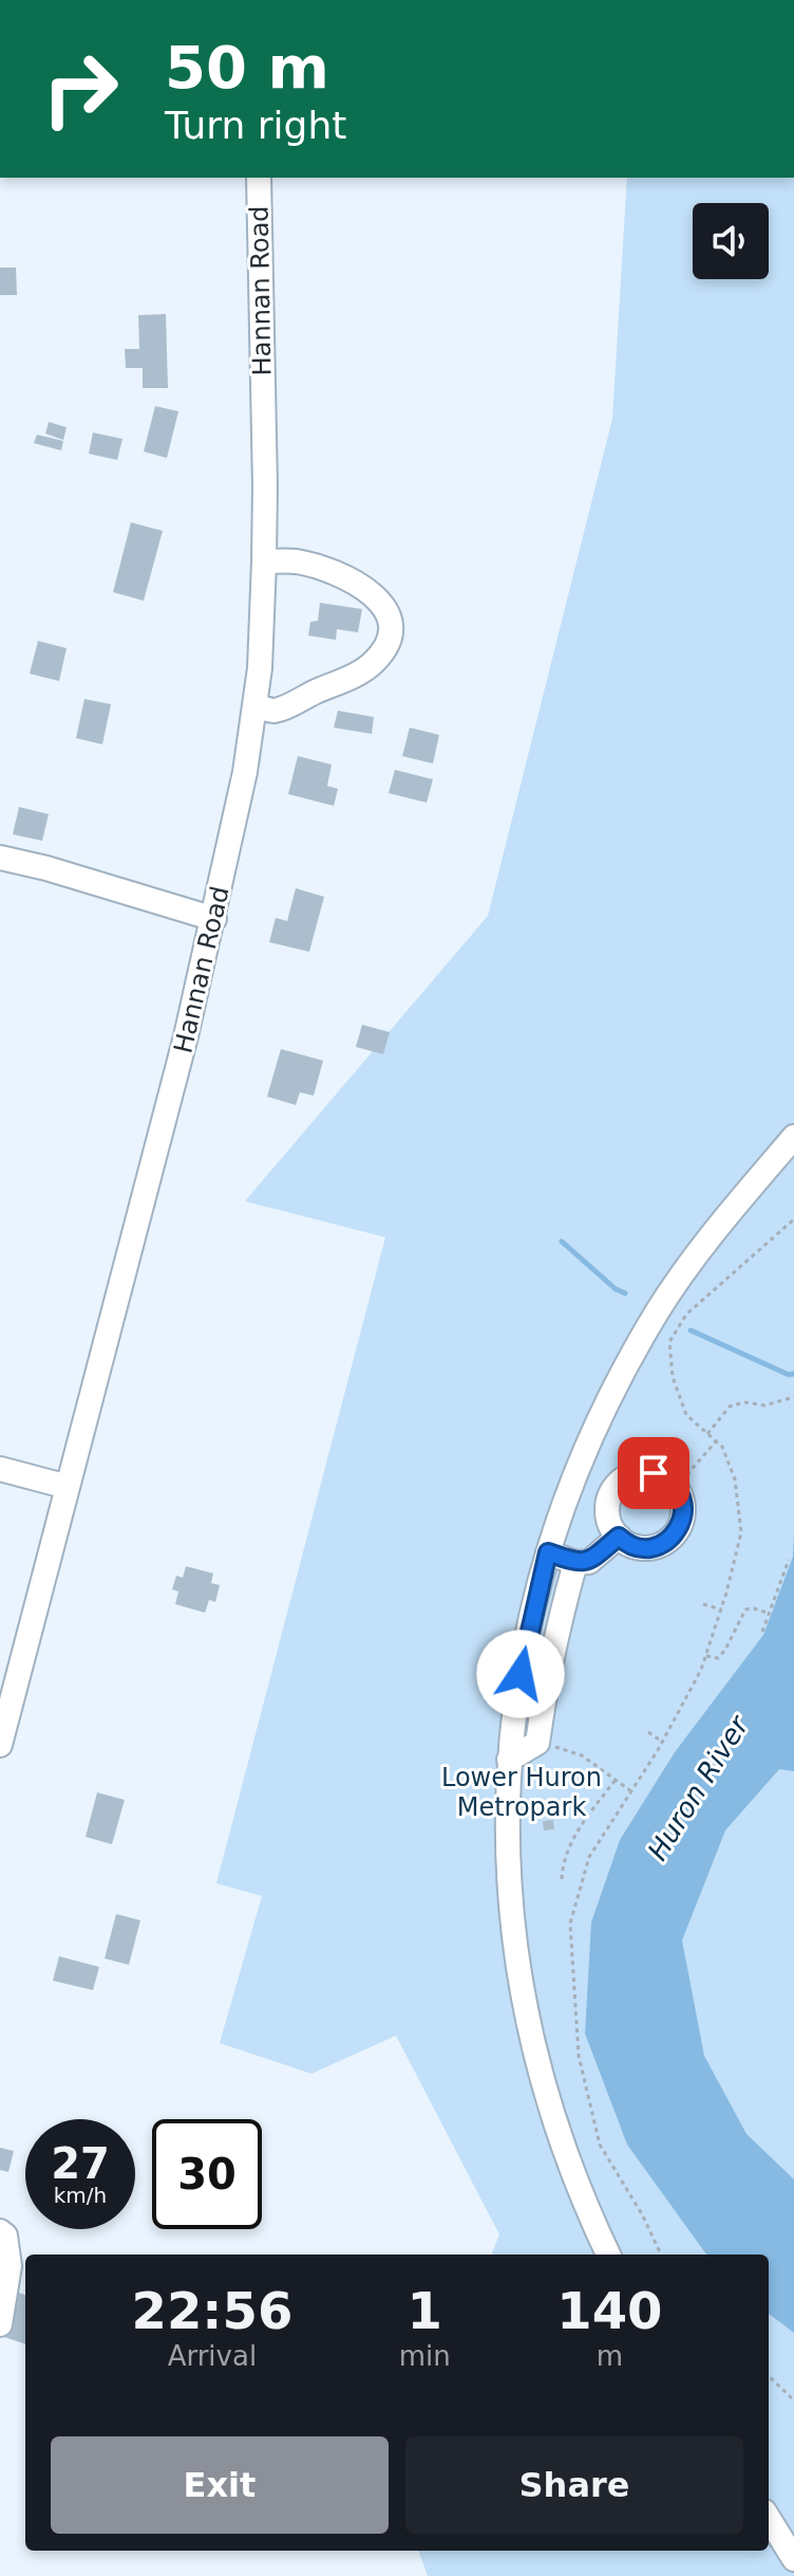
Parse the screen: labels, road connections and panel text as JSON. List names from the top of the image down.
{
  "streets": {
    "street": ["Hannan Road"]
  },
  "water": ["Huron River"],
  "parks": ["Lower Huron Metropark"],
  "page": {
    "turn": ["50 m", "Turn right"],
    "speed": "27 km/h",
    "limit": "30",
    "eta": [
      "22:56",
      "Arrival",
      "1",
      "min",
      "140",
      "m"
    ],
    "buttons": ["Exit", "Share"]
  }
}
